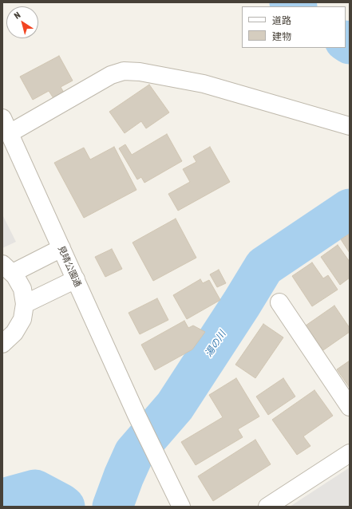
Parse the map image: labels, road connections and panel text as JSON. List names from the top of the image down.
{
  "streets": {
    "street": ["見晴公園通"]
  },
  "water": ["湯の川"],
  "legend": ["道路", "建物"],
  "north": "top left"
}
